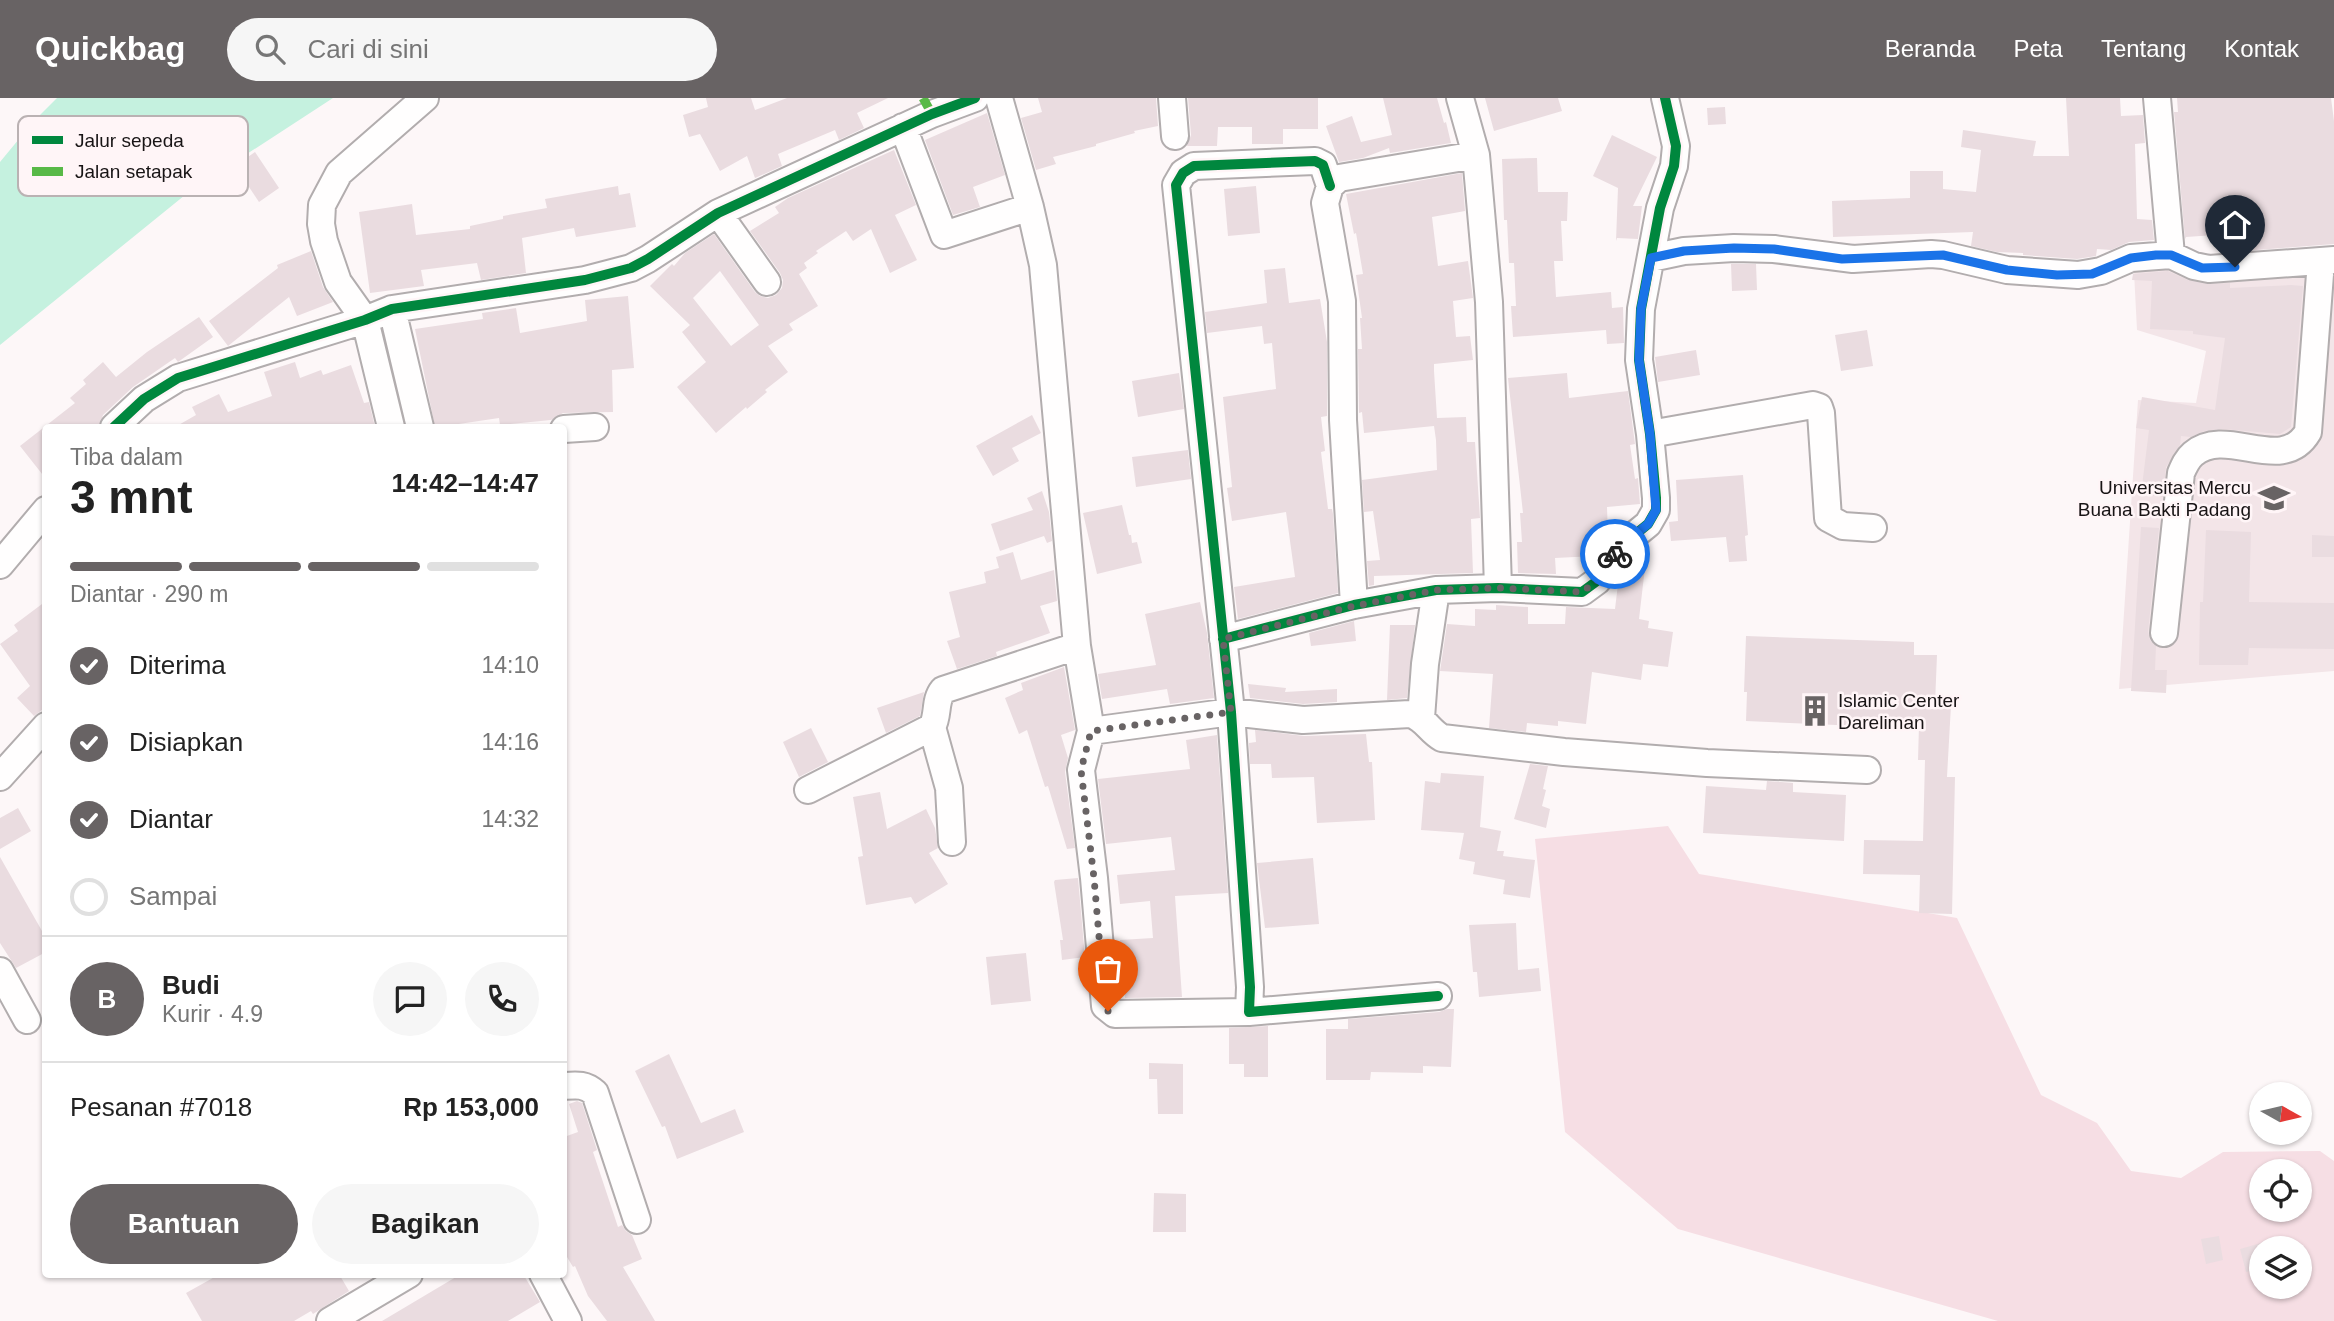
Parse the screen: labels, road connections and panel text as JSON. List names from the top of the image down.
{
  "places": {
    "school or university": ["Universitas Mercu Buana Bakti Padang"],
    "building": ["Islamic Center Dareliman"]
  },
  "legend": ["Jalur sepeda", "Jalan setapak"],
  "north": "right",
  "page": {
    "header": "Quickbag",
    "search": "Cari di sini",
    "nav": [
      "Beranda",
      "Peta",
      "Tentang",
      "Kontak"
    ],
    "heading": ["3 mnt", "Tiba dalam", "14:42–14:47"],
    "panel": [
      "Budi",
      "Kurir · 4.9",
      "Pesanan #7018",
      "Rp 153,000"
    ],
    "bar": "Diantar · 290 m",
    "list": [
      ["Diterima", "14:10"],
      ["Disiapkan", "14:16"],
      ["Diantar", "14:32"],
      "Sampai"
    ],
    "round": "B",
    "buttons": ["Bantuan", "Bagikan"]
  }
}
